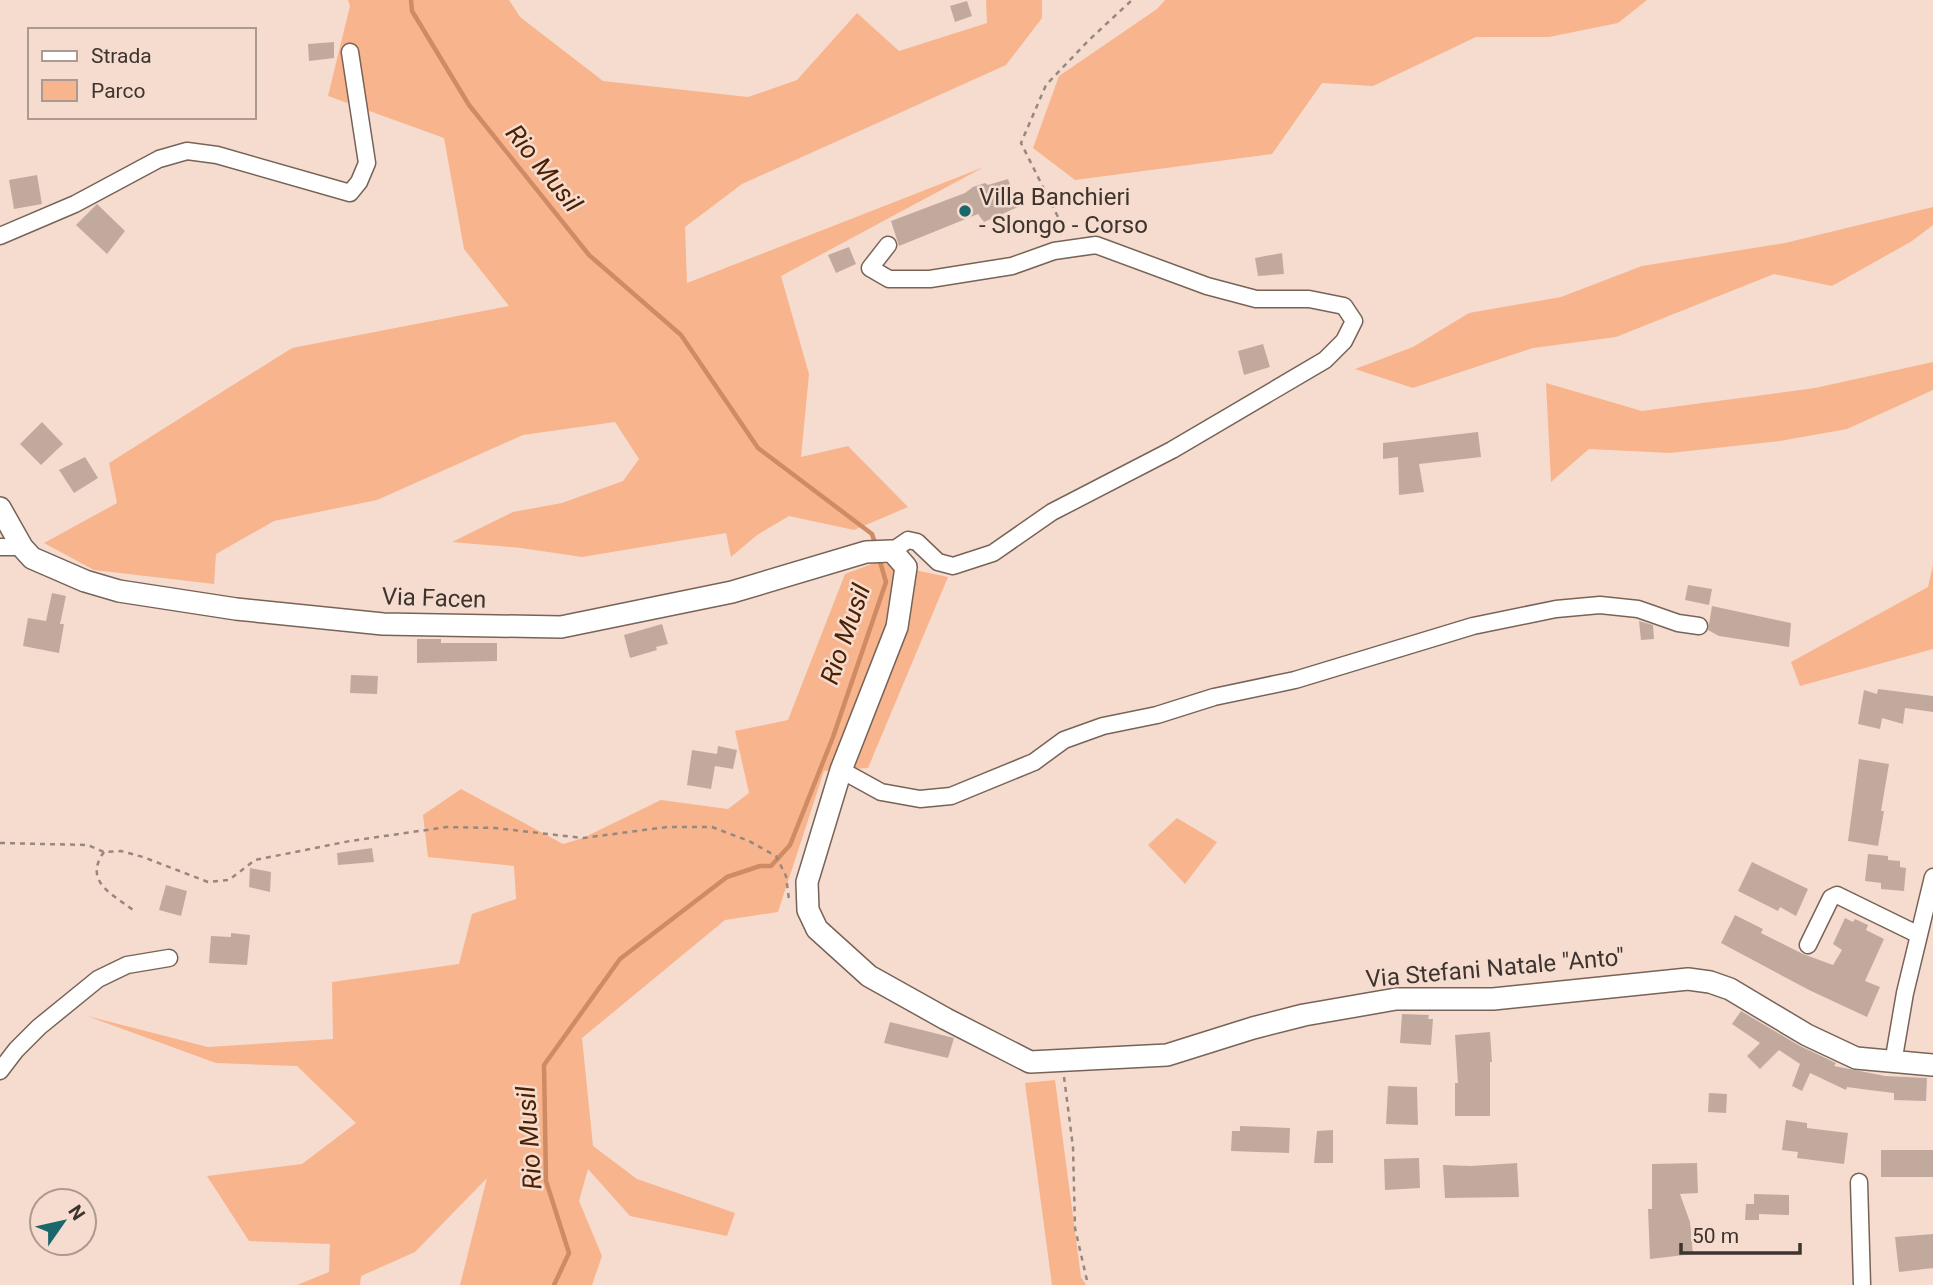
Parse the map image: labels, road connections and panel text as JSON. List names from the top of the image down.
{
  "streets": {
    "street": ["Via Facen", "Via Stefani Natale \"Anto\""]
  },
  "crossings": [
    ["Via Facen", "Via Stefani Natale \"Anto\""]
  ],
  "water": ["Rio Musil"],
  "places": ["Villa Banchieri - Slongo - Corso"],
  "legend": ["Strada", "Parco"],
  "scale_bar": "50 m",
  "north": "top right"
}
